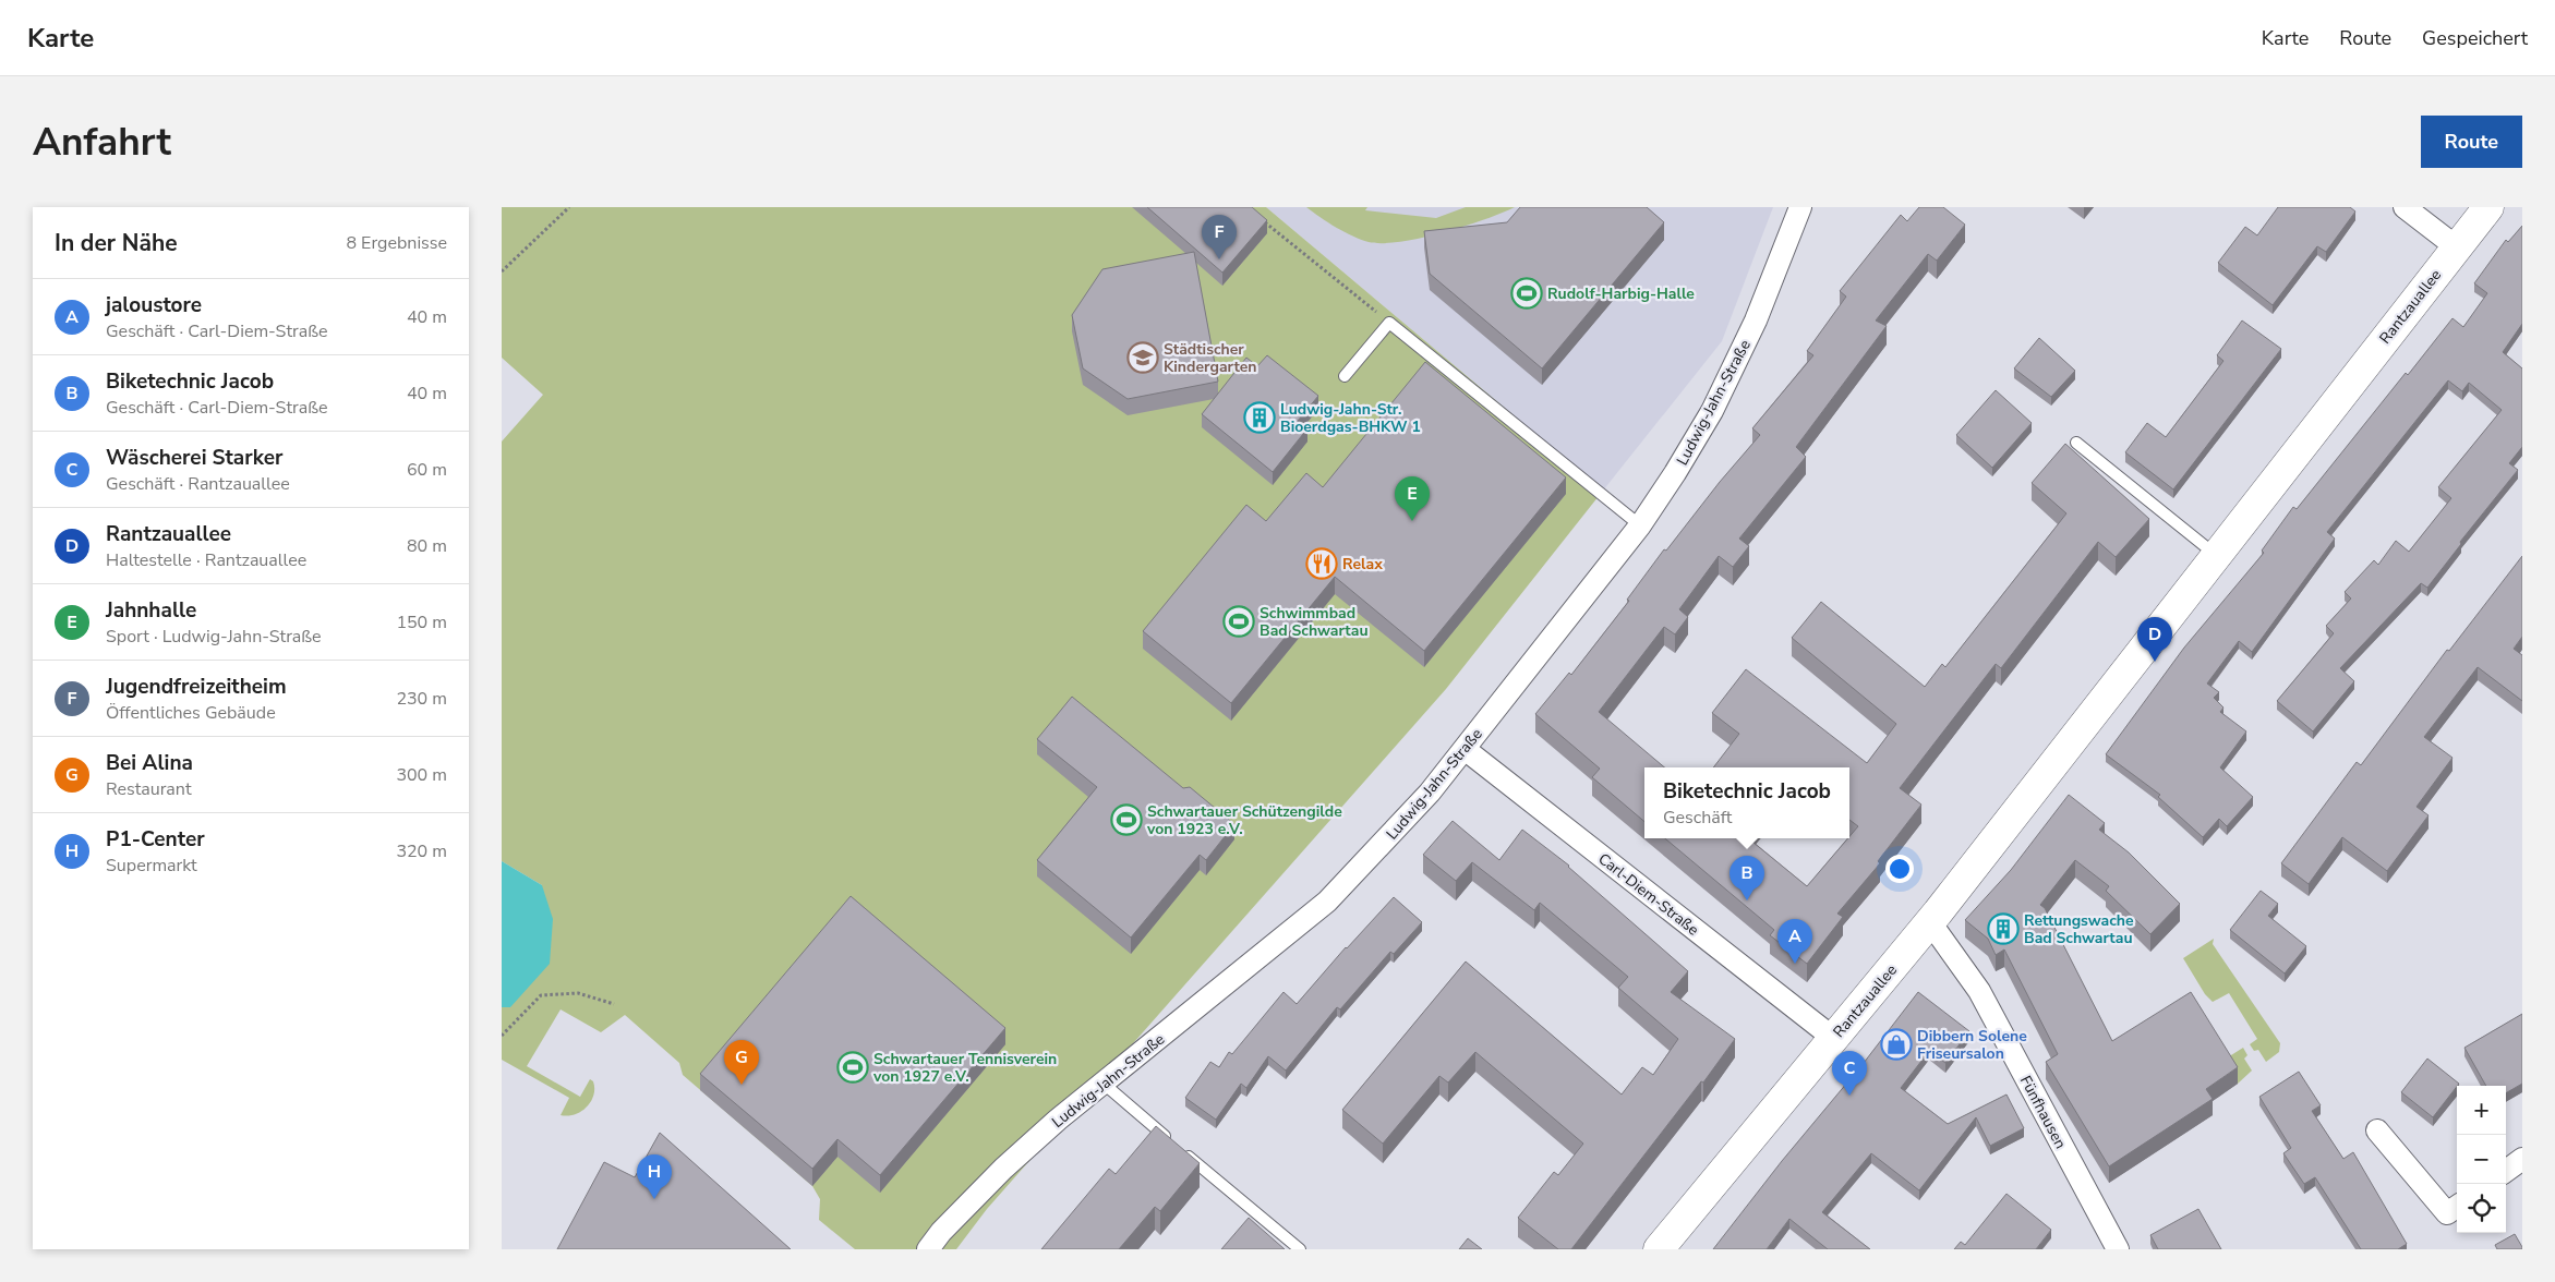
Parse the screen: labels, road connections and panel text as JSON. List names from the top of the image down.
{
  "streets": {
    "main road": ["Rantzauallee"],
    "street": ["Ludwig-Jahn-Straße", "Carl-Diem-Straße", "Fünfhausen"]
  },
  "crossings": [
    ["Rantzauallee", "Carl-Diem-Straße"],
    ["Rantzauallee", "Fünfhausen"],
    ["Ludwig-Jahn-Straße", "Carl-Diem-Straße"]
  ],
  "places": {
    "sports": [
      "Rudolf-Harbig-Halle",
      "Schwimmbad Bad Schwartau",
      "Schwartauer Schützengilde von 1923 e.V.",
      "Schwartauer Tennisverein von 1927 e.V."
    ],
    "school or university": ["Städtischer Kindergarten"],
    "building": ["Ludwig-Jahn-Str. Bioerdgas-BHKW 1", "Rettungswache Bad Schwartau"],
    "restaurant": ["Relax"],
    "shop": ["Dibbern Solene Friseursalon"]
  },
  "page": {
    "header": "Karte",
    "nav": ["Karte", "Route", "Gespeichert"],
    "buttons": "Route",
    "title": "Anfahrt",
    "heading": ["In der Nähe", "8 Ergebnisse"],
    "pins": [
      "F",
      "E",
      "D",
      "B",
      "A",
      "G",
      "C",
      "H"
    ],
    "list": [
      {
        "mark": "A",
        "name": "jaloustore",
        "note": "Geschäft · Carl-Diem-Straße",
        "value": "40 m"
      },
      {
        "mark": "B",
        "name": "Biketechnic Jacob",
        "note": "Geschäft · Carl-Diem-Straße",
        "value": "40 m"
      },
      {
        "mark": "C",
        "name": "Wäscherei Starker",
        "note": "Geschäft · Rantzauallee",
        "value": "60 m"
      },
      {
        "mark": "D",
        "name": "Rantzauallee",
        "note": "Haltestelle · Rantzauallee",
        "value": "80 m"
      },
      {
        "mark": "E",
        "name": "Jahnhalle",
        "note": "Sport · Ludwig-Jahn-Straße",
        "value": "150 m"
      },
      {
        "mark": "F",
        "name": "Jugendfreizeitheim",
        "note": "Öffentliches Gebäude",
        "value": "230 m"
      },
      {
        "mark": "G",
        "name": "Bei Alina",
        "note": "Restaurant",
        "value": "300 m"
      },
      {
        "mark": "H",
        "name": "P1-Center",
        "note": "Supermarkt",
        "value": "320 m"
      }
    ],
    "popup": ["Biketechnic Jacob", "Geschäft"],
    "map_buttons": ["+", "−"]
  }
}
